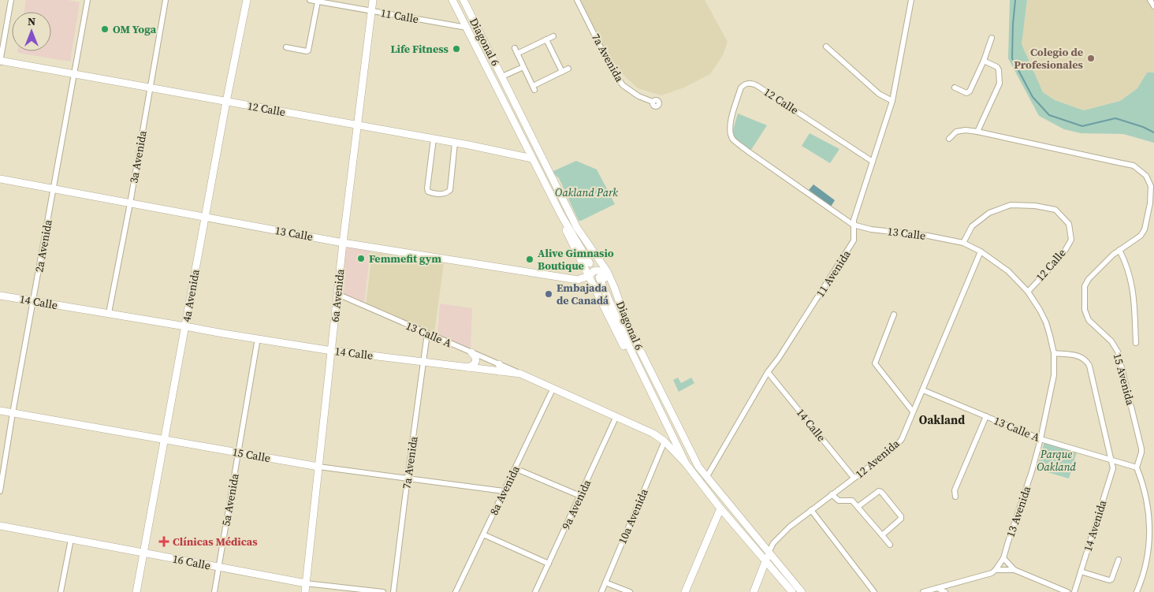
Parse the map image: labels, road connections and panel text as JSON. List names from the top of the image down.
{
  "streets": {
    "street": [
      "11 Calle",
      "Diagonal 6",
      "7a Avenida",
      "12 Calle",
      "3a Avenida",
      "13 Calle",
      "2a Avenida",
      "11 Avenida",
      "4a Avenida",
      "6a Avenida",
      "14 Calle",
      "13 Calle A",
      "15 Avenida",
      "15 Calle",
      "12 Avenida",
      "8a Avenida",
      "5a Avenida",
      "9a Avenida",
      "13 Avenida",
      "10a Avenida",
      "14 Avenida",
      "16 Calle"
    ]
  },
  "crossings": [
    ["11 Calle", "Diagonal 6"],
    ["11 Calle", "6a Avenida"],
    ["Diagonal 6", "12 Calle"],
    ["Diagonal 6", "13 Calle"],
    ["Diagonal 6", "11 Avenida"],
    ["Diagonal 6", "14 Calle"],
    ["Diagonal 6", "12 Avenida"],
    ["7a Avenida", "14 Calle"],
    ["7a Avenida", "13 Calle A"],
    ["7a Avenida", "15 Calle"],
    ["12 Calle", "3a Avenida"],
    ["12 Calle", "13 Calle"],
    ["12 Calle", "2a Avenida"],
    ["12 Calle", "11 Avenida"],
    ["12 Calle", "4a Avenida"],
    ["12 Calle", "6a Avenida"],
    ["3a Avenida", "13 Calle"],
    ["3a Avenida", "14 Calle"],
    ["13 Calle", "2a Avenida"],
    ["13 Calle", "11 Avenida"],
    ["13 Calle", "4a Avenida"],
    ["13 Calle", "6a Avenida"],
    ["13 Calle", "12 Avenida"],
    ["13 Calle", "13 Avenida"],
    ["13 Calle", "14 Avenida"],
    ["2a Avenida", "14 Calle"],
    ["2a Avenida", "15 Calle"],
    ["11 Avenida", "14 Calle"],
    ["4a Avenida", "14 Calle"],
    ["4a Avenida", "15 Calle"],
    ["4a Avenida", "16 Calle"],
    ["6a Avenida", "14 Calle"],
    ["6a Avenida", "13 Calle A"],
    ["6a Avenida", "15 Calle"],
    ["6a Avenida", "16 Calle"],
    ["14 Calle", "13 Calle A"],
    ["14 Calle", "12 Avenida"],
    ["14 Calle", "8a Avenida"],
    ["14 Calle", "5a Avenida"],
    ["14 Calle", "9a Avenida"],
    ["14 Calle", "10a Avenida"],
    ["13 Calle A", "15 Avenida"],
    ["13 Calle A", "12 Avenida"],
    ["13 Calle A", "13 Avenida"],
    ["13 Calle A", "14 Avenida"],
    ["15 Calle", "8a Avenida"],
    ["15 Calle", "5a Avenida"],
    ["5a Avenida", "16 Calle"],
    ["13 Avenida", "14 Avenida"]
  ],
  "districts": ["Oakland"],
  "parks": ["Oakland Park", "Parque Oakland"],
  "places": {
    "other": [
      "OM Yoga",
      "Life Fitness",
      "Colegio de Profesionales",
      "Femmefit gym",
      "Alive Gimnasio Boutique",
      "Embajada de Canadá"
    ],
    "health": ["Clínicas Médicas"]
  },
  "north": "top"
}
